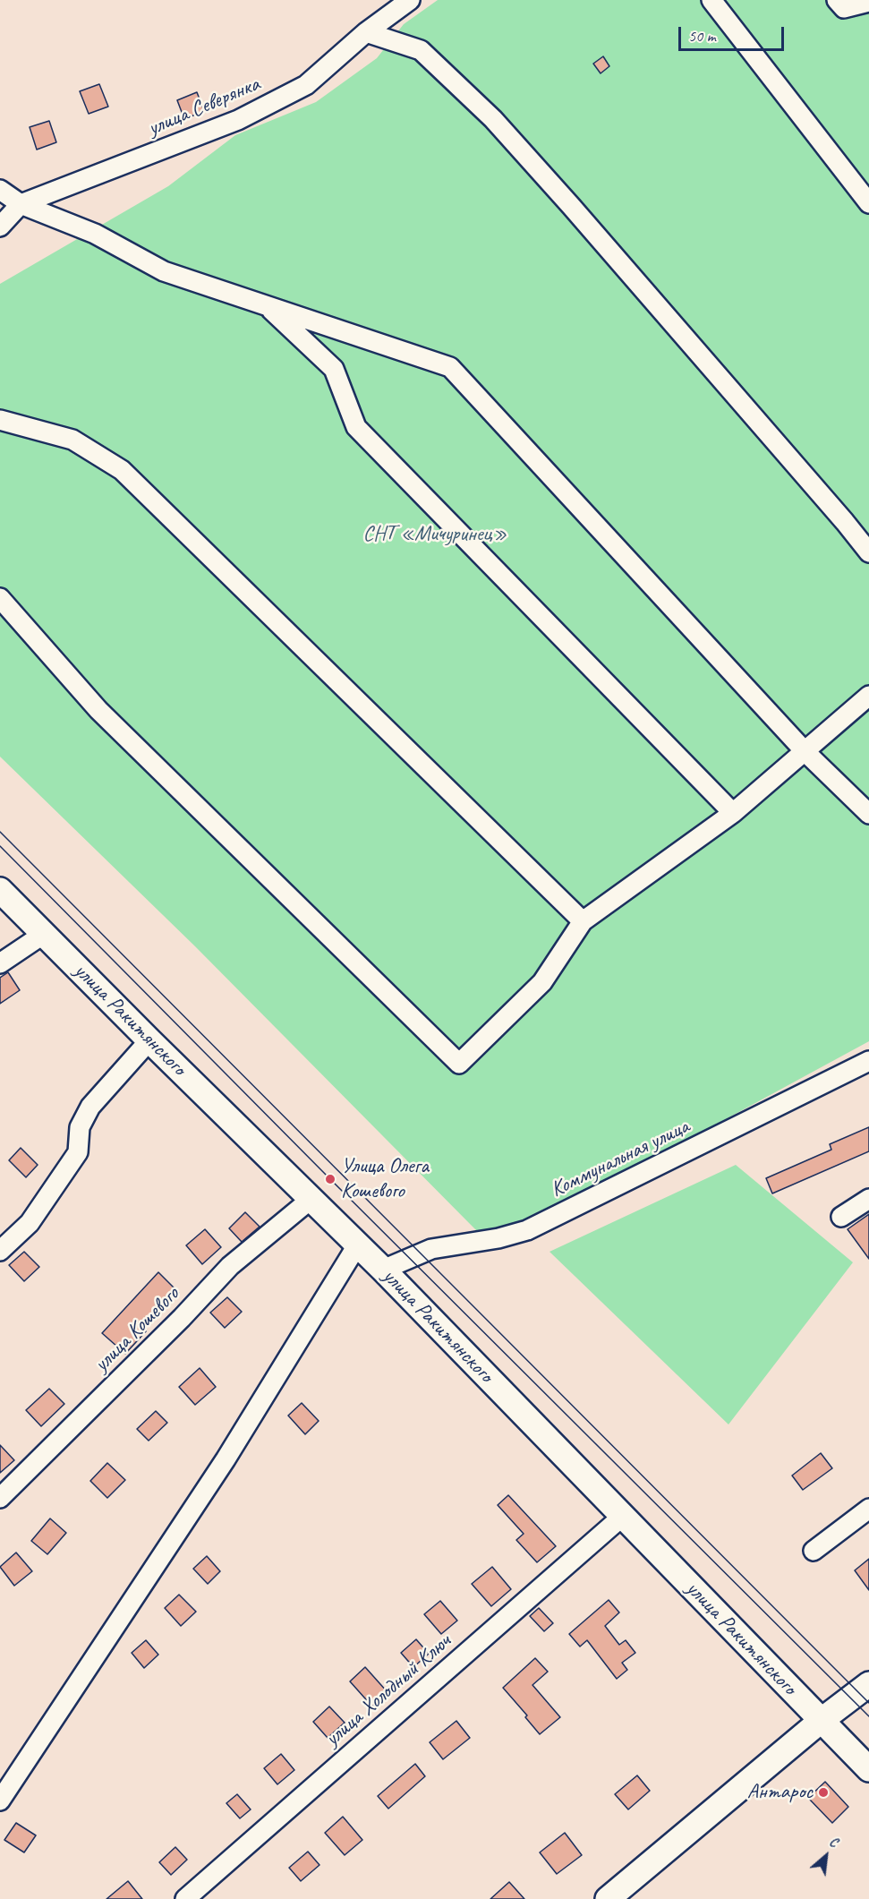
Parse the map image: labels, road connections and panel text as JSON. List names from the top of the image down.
{
  "streets": {
    "main road": ["улица Ракитянского"],
    "street": [
      "улица Северянка",
      "Коммунальная улица",
      "улица Кошевого",
      "улица Холодный Ключ"
    ]
  },
  "crossings": [
    ["улица Ракитянского", "Коммунальная улица"],
    ["улица Ракитянского", "улица Кошевого"],
    ["улица Ракитянского", "улица Холодный Ключ"]
  ],
  "parks": ["СНТ «Мичуринец»"],
  "places": ["Улица Олега Кошевого", "Антарос"],
  "scale_bar": "50 m",
  "north": "top right"
}
